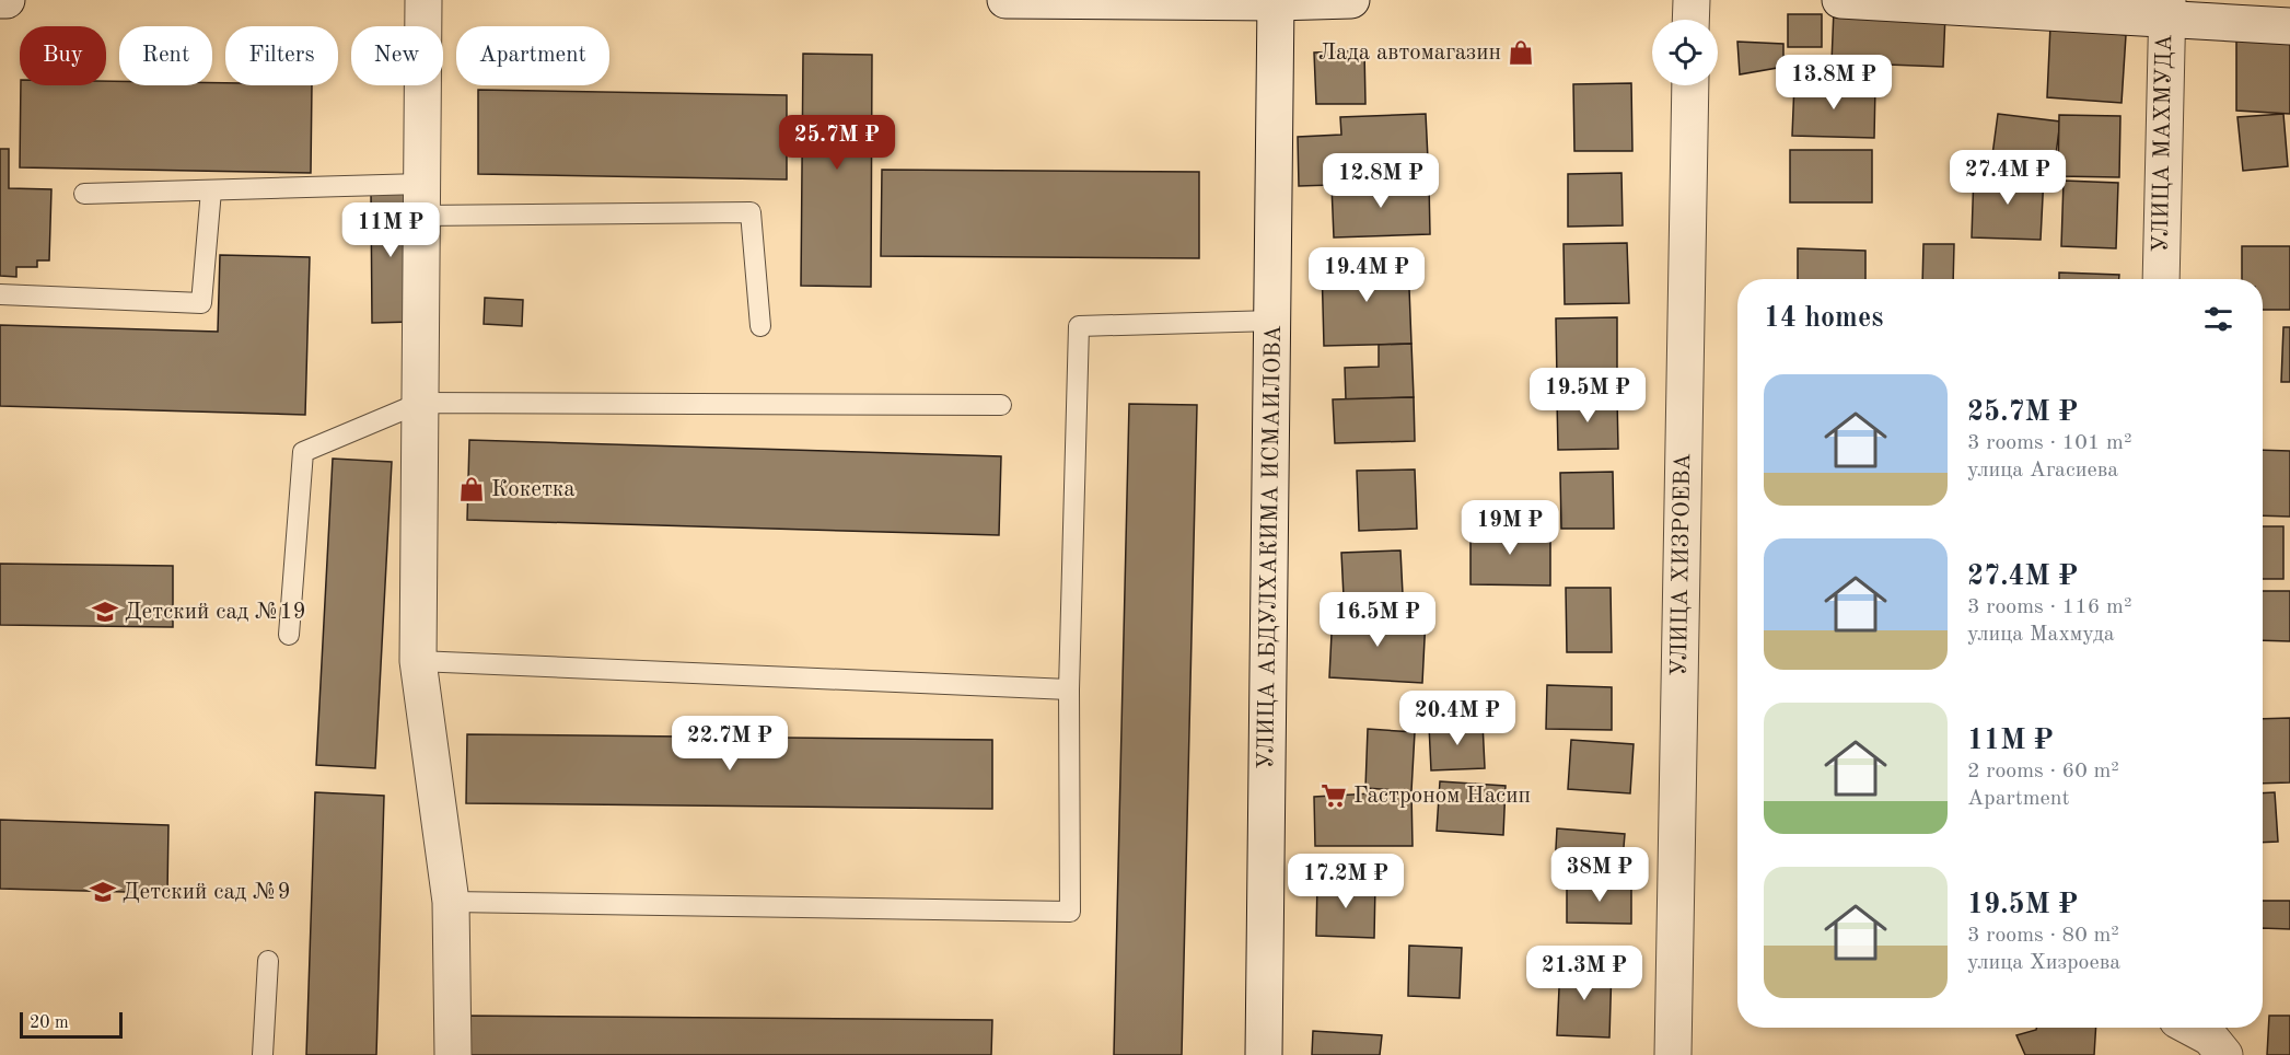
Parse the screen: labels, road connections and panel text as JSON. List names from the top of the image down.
{
  "streets": {
    "street": ["УЛИЦА МАХМУДА", "УЛИЦА АБДУЛХАКИМА ИСМАИЛОВА", "УЛИЦА ХИЗРОЕВА"]
  },
  "places": {
    "shop": ["Лада автомагазин", "Кокетка"],
    "school or university": ["Детский сад №19", "Детский сад №9"],
    "supermarket": ["Гастроном Насип"]
  },
  "scale_bar": "20 m",
  "page": {
    "chip": [
      "Buy",
      "Rent",
      "Filters",
      "New",
      "Apartment"
    ],
    "price": [
      "13.8M ₽",
      "25.7M ₽",
      "27.4M ₽",
      "12.8M ₽",
      "11M ₽",
      "19.4M ₽",
      "19.5M ₽",
      "19M ₽",
      "16.5M ₽",
      "20.4M ₽",
      "22.7M ₽",
      "38M ₽",
      "17.2M ₽",
      "21.3M ₽"
    ],
    "heading": "14 homes",
    "list": [
      {
        "name": "25.7M ₽",
        "note": "3 rooms · 101 m² · улица Агасиева"
      },
      {
        "name": "27.4M ₽",
        "note": "3 rooms · 116 m² · улица Махмуда"
      },
      {
        "name": "11M ₽",
        "note": "2 rooms · 60 m² · Apartment"
      },
      {
        "name": "19.5M ₽",
        "note": "3 rooms · 80 m² · улица Хизроева"
      }
    ],
    "scale": "20 m"
  }
}
